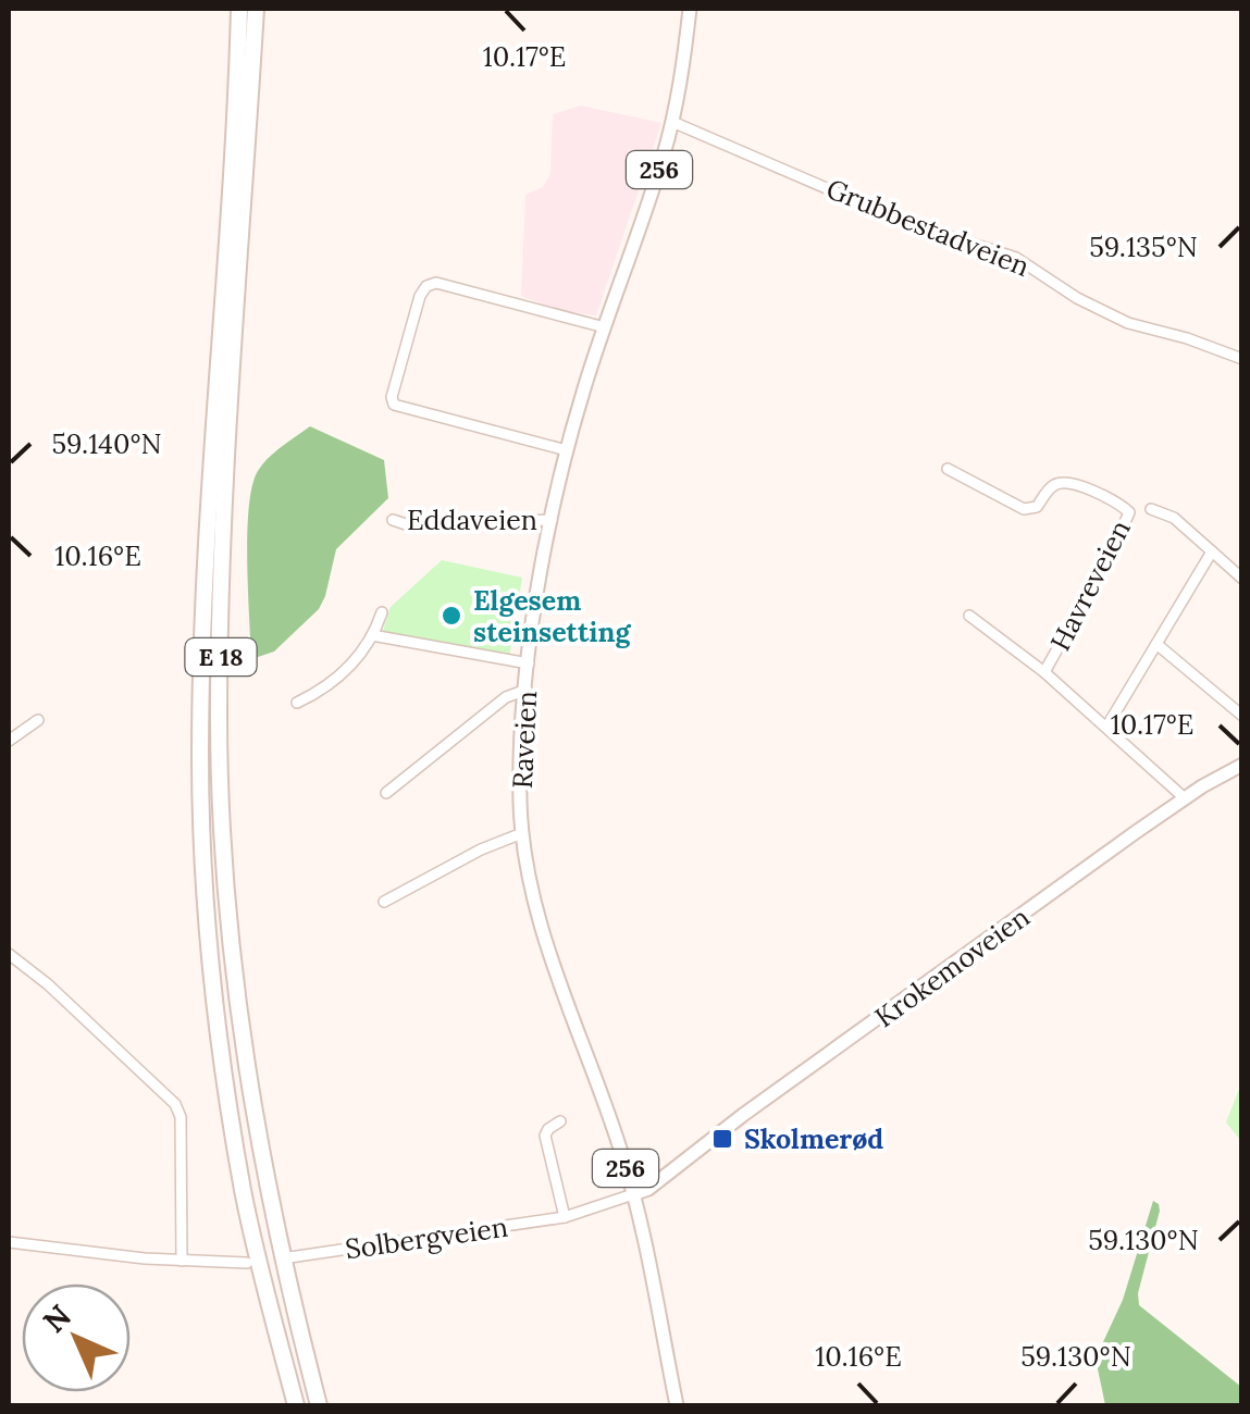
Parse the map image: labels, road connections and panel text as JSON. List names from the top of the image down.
{
  "streets": {
    "highway": ["E 18"],
    "main road": ["256", "Raveien", "Krokemoveien"],
    "street": [
      "Grubbestadveien",
      "Eddaveien",
      "Havreveien",
      "Solbergveien"
    ]
  },
  "crossings": [
    ["Grubbestadveien", "Raveien"],
    ["Eddaveien", "Raveien"],
    ["Raveien", "Krokemoveien"],
    ["Raveien", "Solbergveien"],
    ["Krokemoveien", "Solbergveien"]
  ],
  "places": {
    "other": ["Elgesem steinsetting"],
    "transit": ["Skolmerød"]
  },
  "north": "top left",
  "coordinates": [
    "10.17°E",
    "59.135°N",
    "59.140°N",
    "10.16°E",
    "59.130°N"
  ]
}
